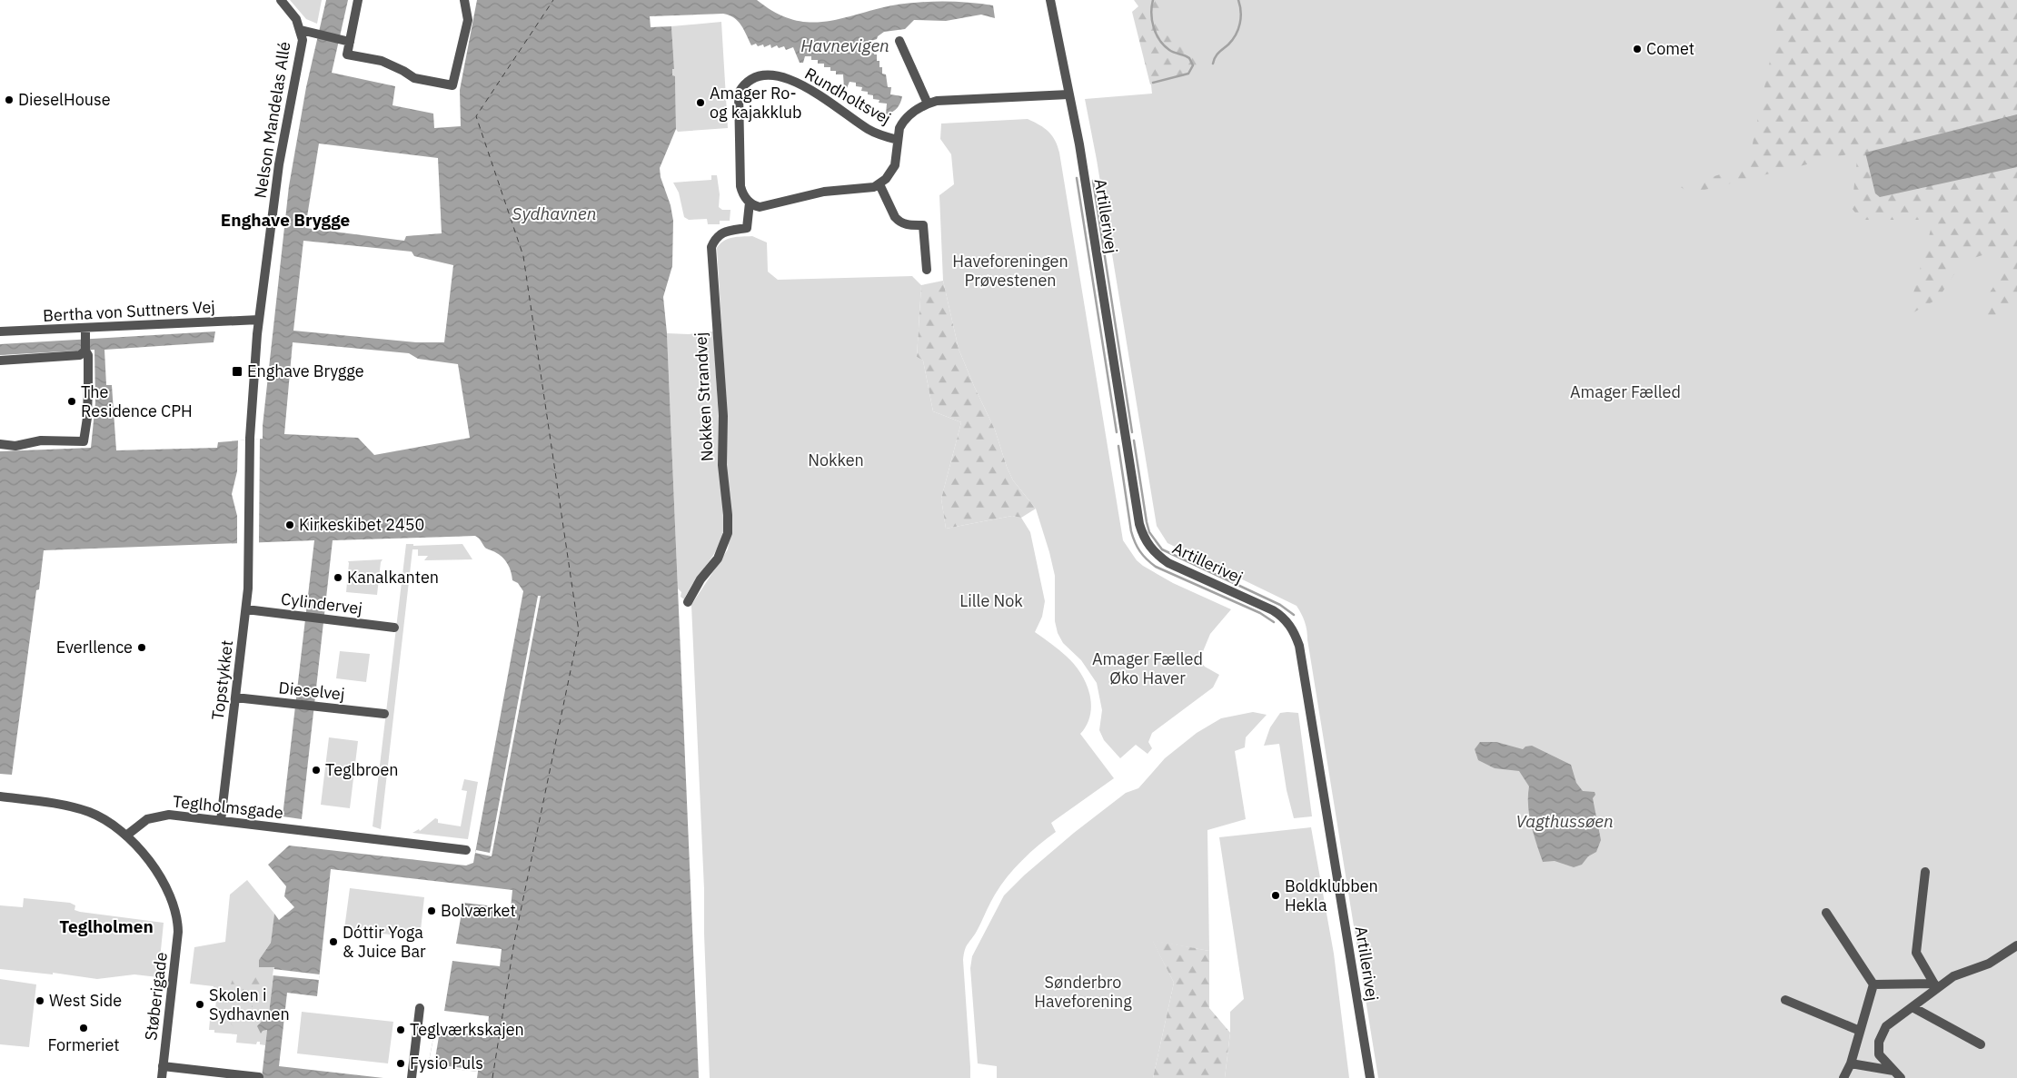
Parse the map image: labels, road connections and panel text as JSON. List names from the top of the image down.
{
  "streets": {
    "street": [
      "Rundholtsvej",
      "Nelson Mandelas Allé",
      "Artillerivej",
      "Bertha von Suttners Vej",
      "Nokken Strandvej",
      "Cylindervej",
      "Topstykket",
      "Dieselvej",
      "Teglholmsgade",
      "Støberigade"
    ]
  },
  "crossings": [
    ["Rundholtsvej", "Artillerivej"],
    ["Rundholtsvej", "Nokken Strandvej"],
    ["Nelson Mandelas Allé", "Bertha von Suttners Vej"],
    ["Nelson Mandelas Allé", "Topstykket"],
    ["Cylindervej", "Topstykket"],
    ["Topstykket", "Dieselvej"],
    ["Topstykket", "Teglholmsgade"],
    ["Teglholmsgade", "Støberigade"]
  ],
  "districts": ["Enghave Brygge", "Teglholmen"],
  "water": ["Havnevigen", "Sydhavnen", "Vagthussøen"],
  "parks": [
    "Haveforeningen Prøvestenen",
    "Amager Fælled",
    "Nokken",
    "Lille Nok",
    "Amager Fælled Øko Haver",
    "Sønderbro Haveforening"
  ],
  "places": {
    "other": [
      "Comet",
      "DieselHouse",
      "Amager Ro- og kajakklub",
      "The Residence CPH",
      "Kirkeskibet 2450",
      "Kanalkanten",
      "Everllence",
      "Teglbroen",
      "Boldklubben Hekla",
      "Bolværket",
      "Dóttir Yoga & Juice Bar",
      "West Side",
      "Skolen i Sydhavnen",
      "Formeriet",
      "Teglværkskajen",
      "Fysio Puls"
    ],
    "transit": ["Enghave Brygge"]
  }
}
